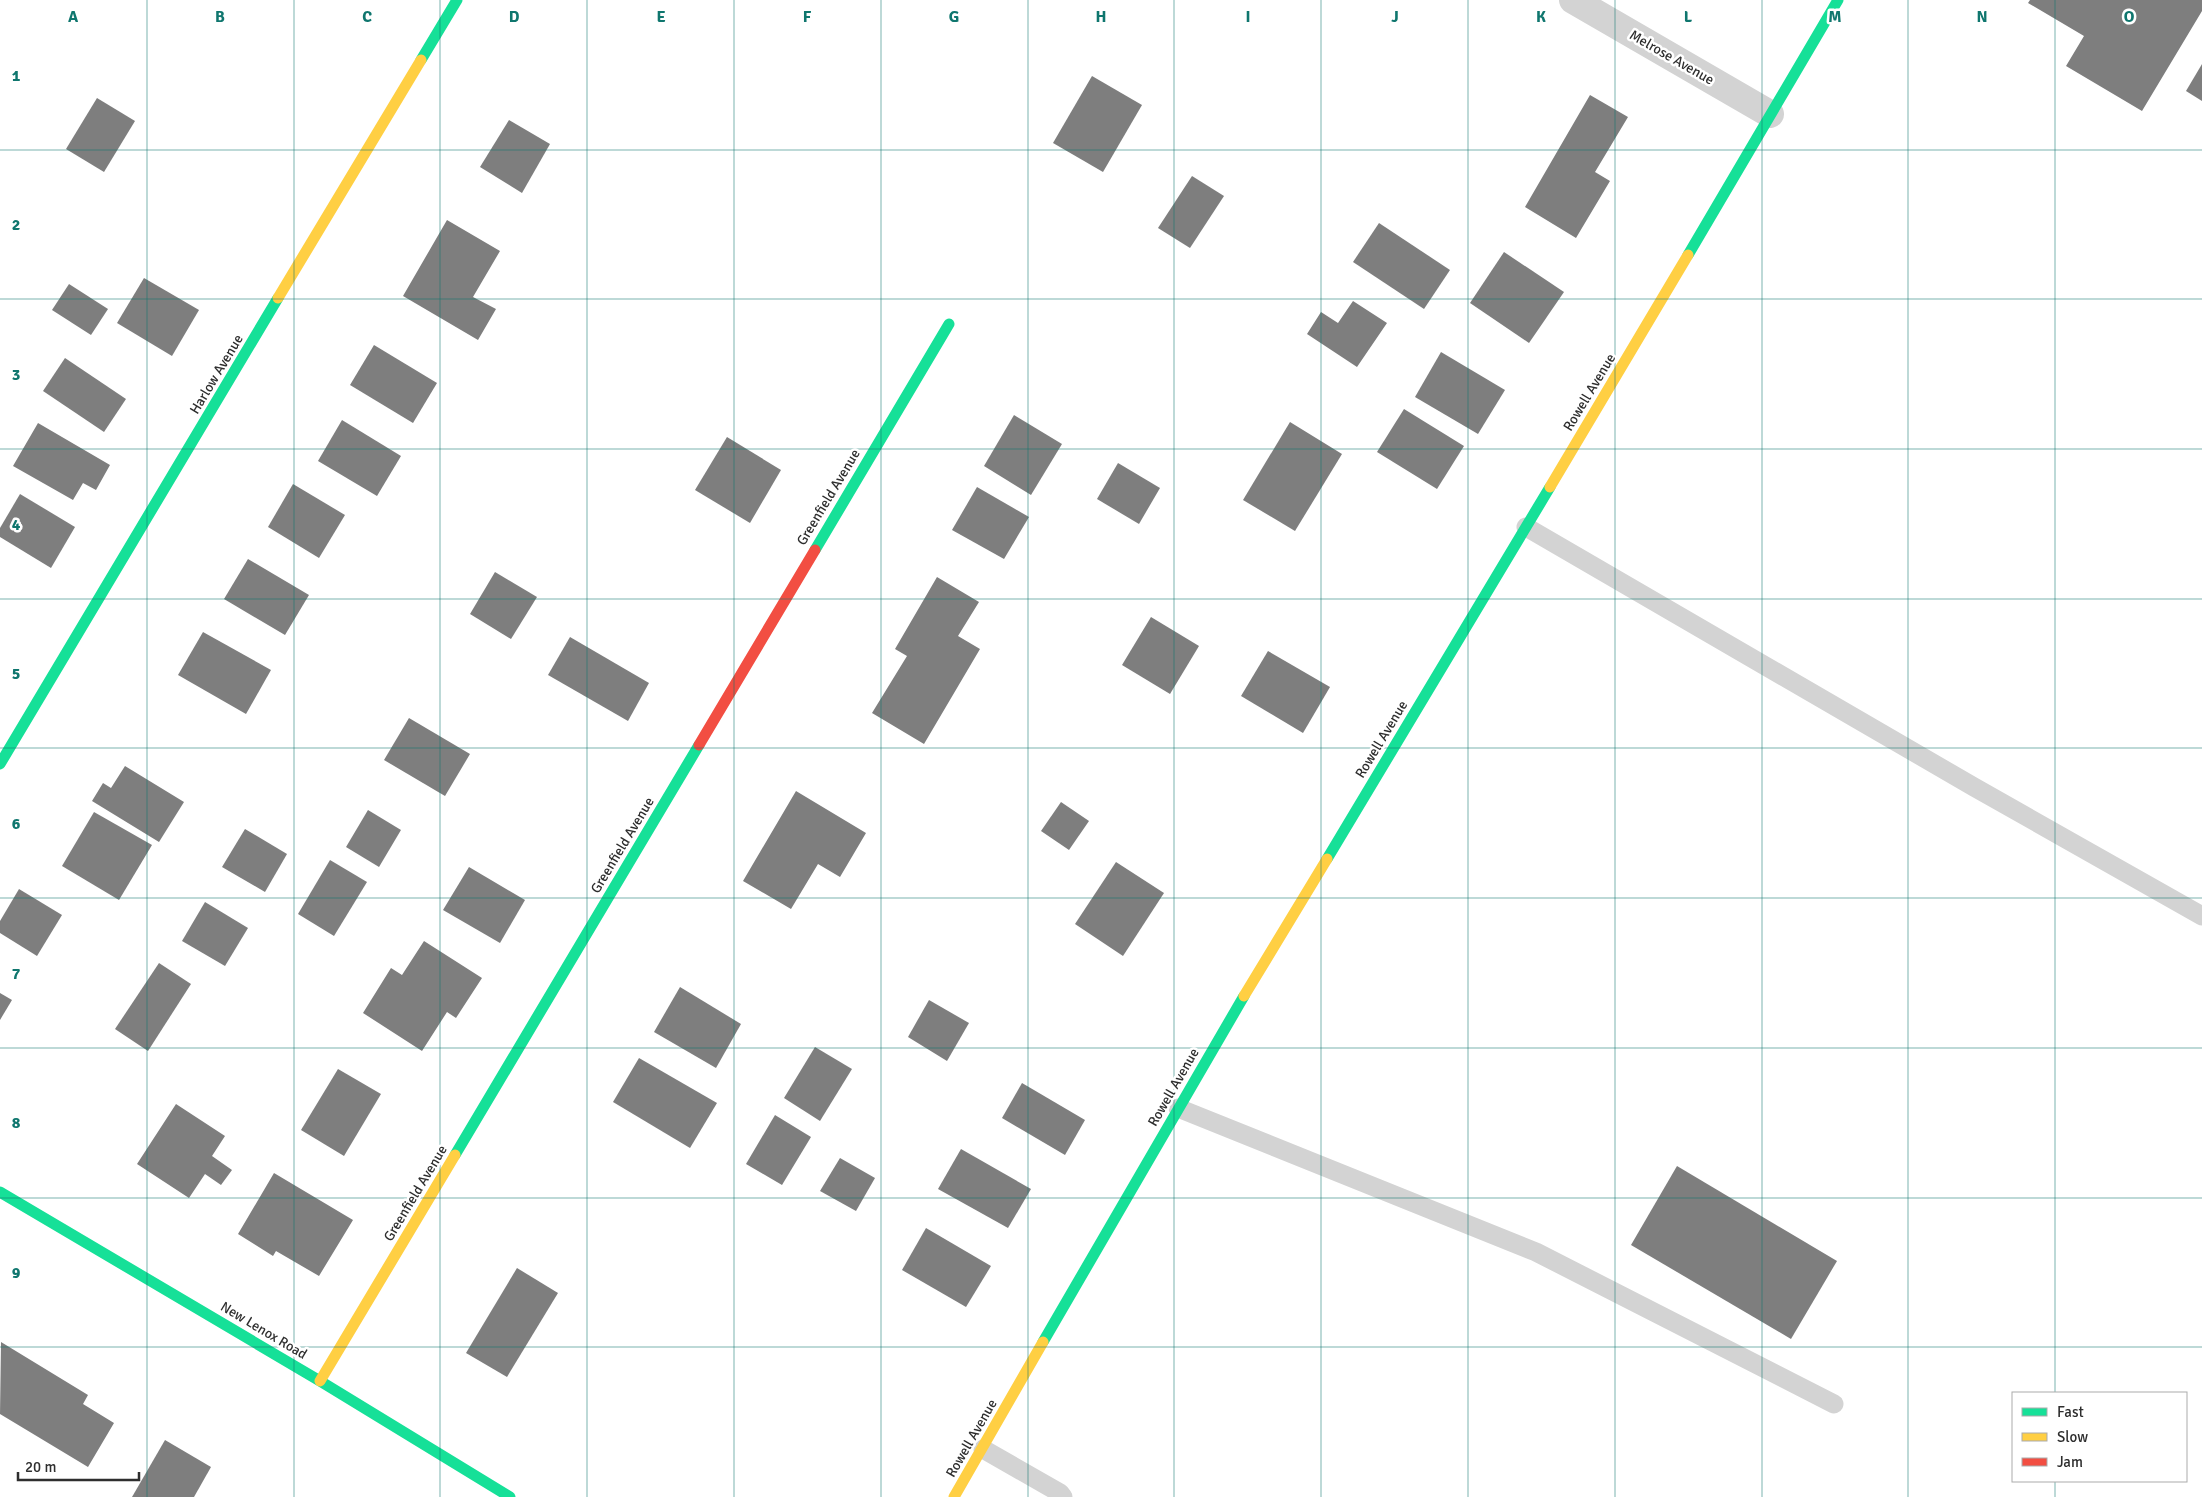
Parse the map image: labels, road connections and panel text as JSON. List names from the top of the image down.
{
  "streets": {
    "street": [
      "Melrose Avenue",
      "Harlow Avenue",
      "Rowell Avenue",
      "Greenfield Avenue",
      "New Lenox Road"
    ]
  },
  "crossings": [
    ["Melrose Avenue", "Rowell Avenue"],
    ["Greenfield Avenue", "New Lenox Road"]
  ],
  "legend": ["Fast", "Slow", "Jam"],
  "scale_bar": "20 m",
  "grid": {
    "columns": [
      "A",
      "B",
      "C",
      "D",
      "E",
      "F",
      "G",
      "H",
      "I",
      "J",
      "K",
      "L",
      "M",
      "N",
      "O"
    ],
    "rows": [
      "1",
      "2",
      "3",
      "4",
      "5",
      "6",
      "7",
      "8",
      "9"
    ]
  }
}
